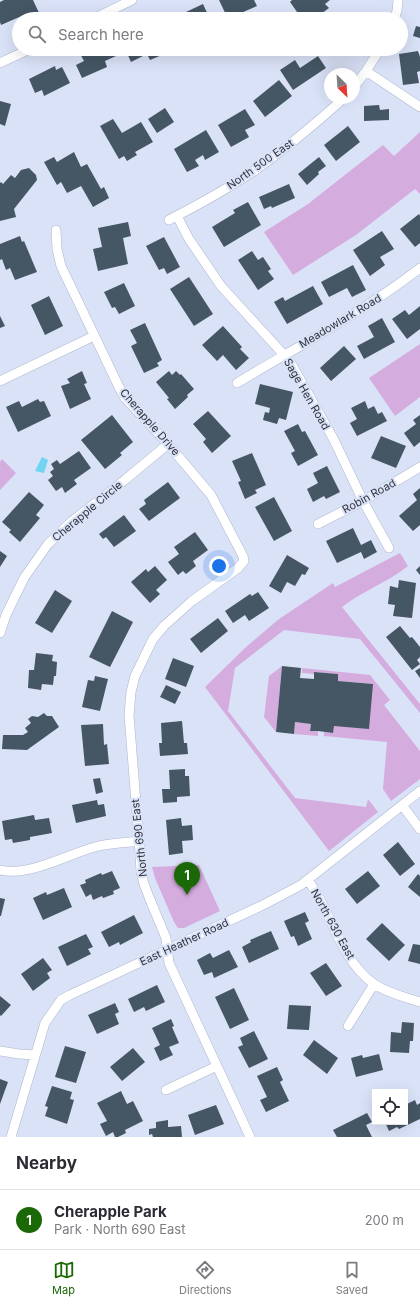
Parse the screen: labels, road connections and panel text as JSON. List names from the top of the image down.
{
  "streets": {
    "street": [
      "North 500 East",
      "Meadowlark Road",
      "Sage Hen Road",
      "Cherapple Drive",
      "Robin Road",
      "Cherapple Circle",
      "North 690 East",
      "North 630 East",
      "East Heather Road"
    ]
  },
  "crossings": [
    ["North 500 East", "Sage Hen Road"],
    ["Meadowlark Road", "Sage Hen Road"],
    ["Sage Hen Road", "Robin Road"],
    ["Cherapple Drive", "Cherapple Circle"],
    ["Cherapple Drive", "North 690 East"],
    ["North 690 East", "East Heather Road"],
    ["North 630 East", "East Heather Road"]
  ],
  "north": "bottom right",
  "page": {
    "search": "Search here",
    "pins": "1",
    "heading": "Nearby",
    "list": [
      {
        "mark": "1",
        "name": "Cherapple Park",
        "note": "Park · North 690 East",
        "value": "200 m"
      }
    ],
    "nav": ["Map", "Directions", "Saved"]
  }
}
